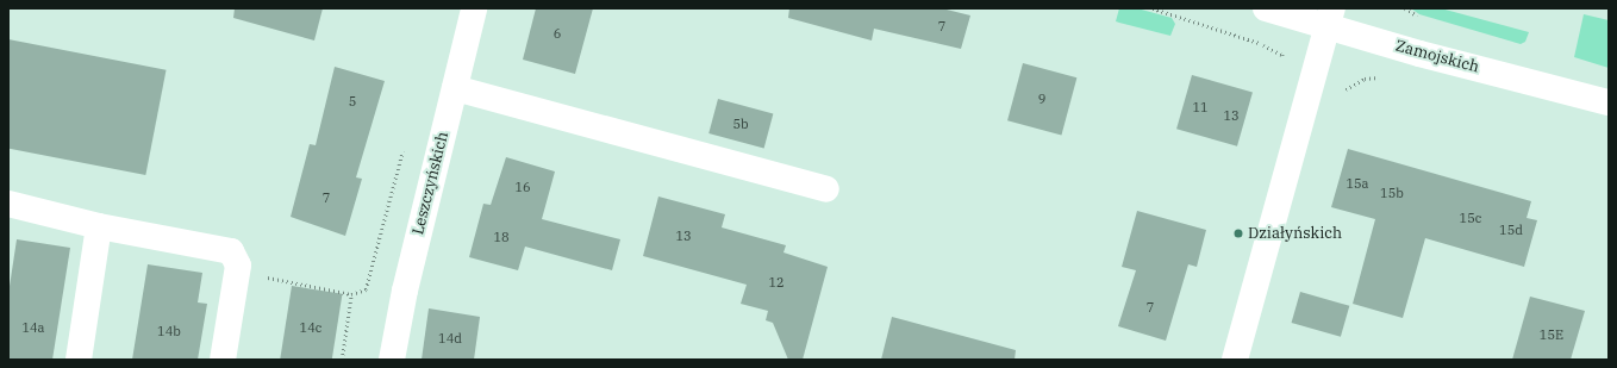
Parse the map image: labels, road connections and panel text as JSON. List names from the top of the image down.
{
  "streets": {
    "street": ["Zamojskich", "Leszczyńskich"]
  },
  "places": ["Działyńskich"],
  "house_numbers": [
    "7",
    "6",
    "9",
    "5",
    "11",
    "13",
    "5b",
    "15a",
    "16",
    "15b",
    "7",
    "15c",
    "15d",
    "13",
    "18",
    "12",
    "7",
    "14a",
    "14c",
    "14b",
    "15E",
    "14d"
  ]
}
